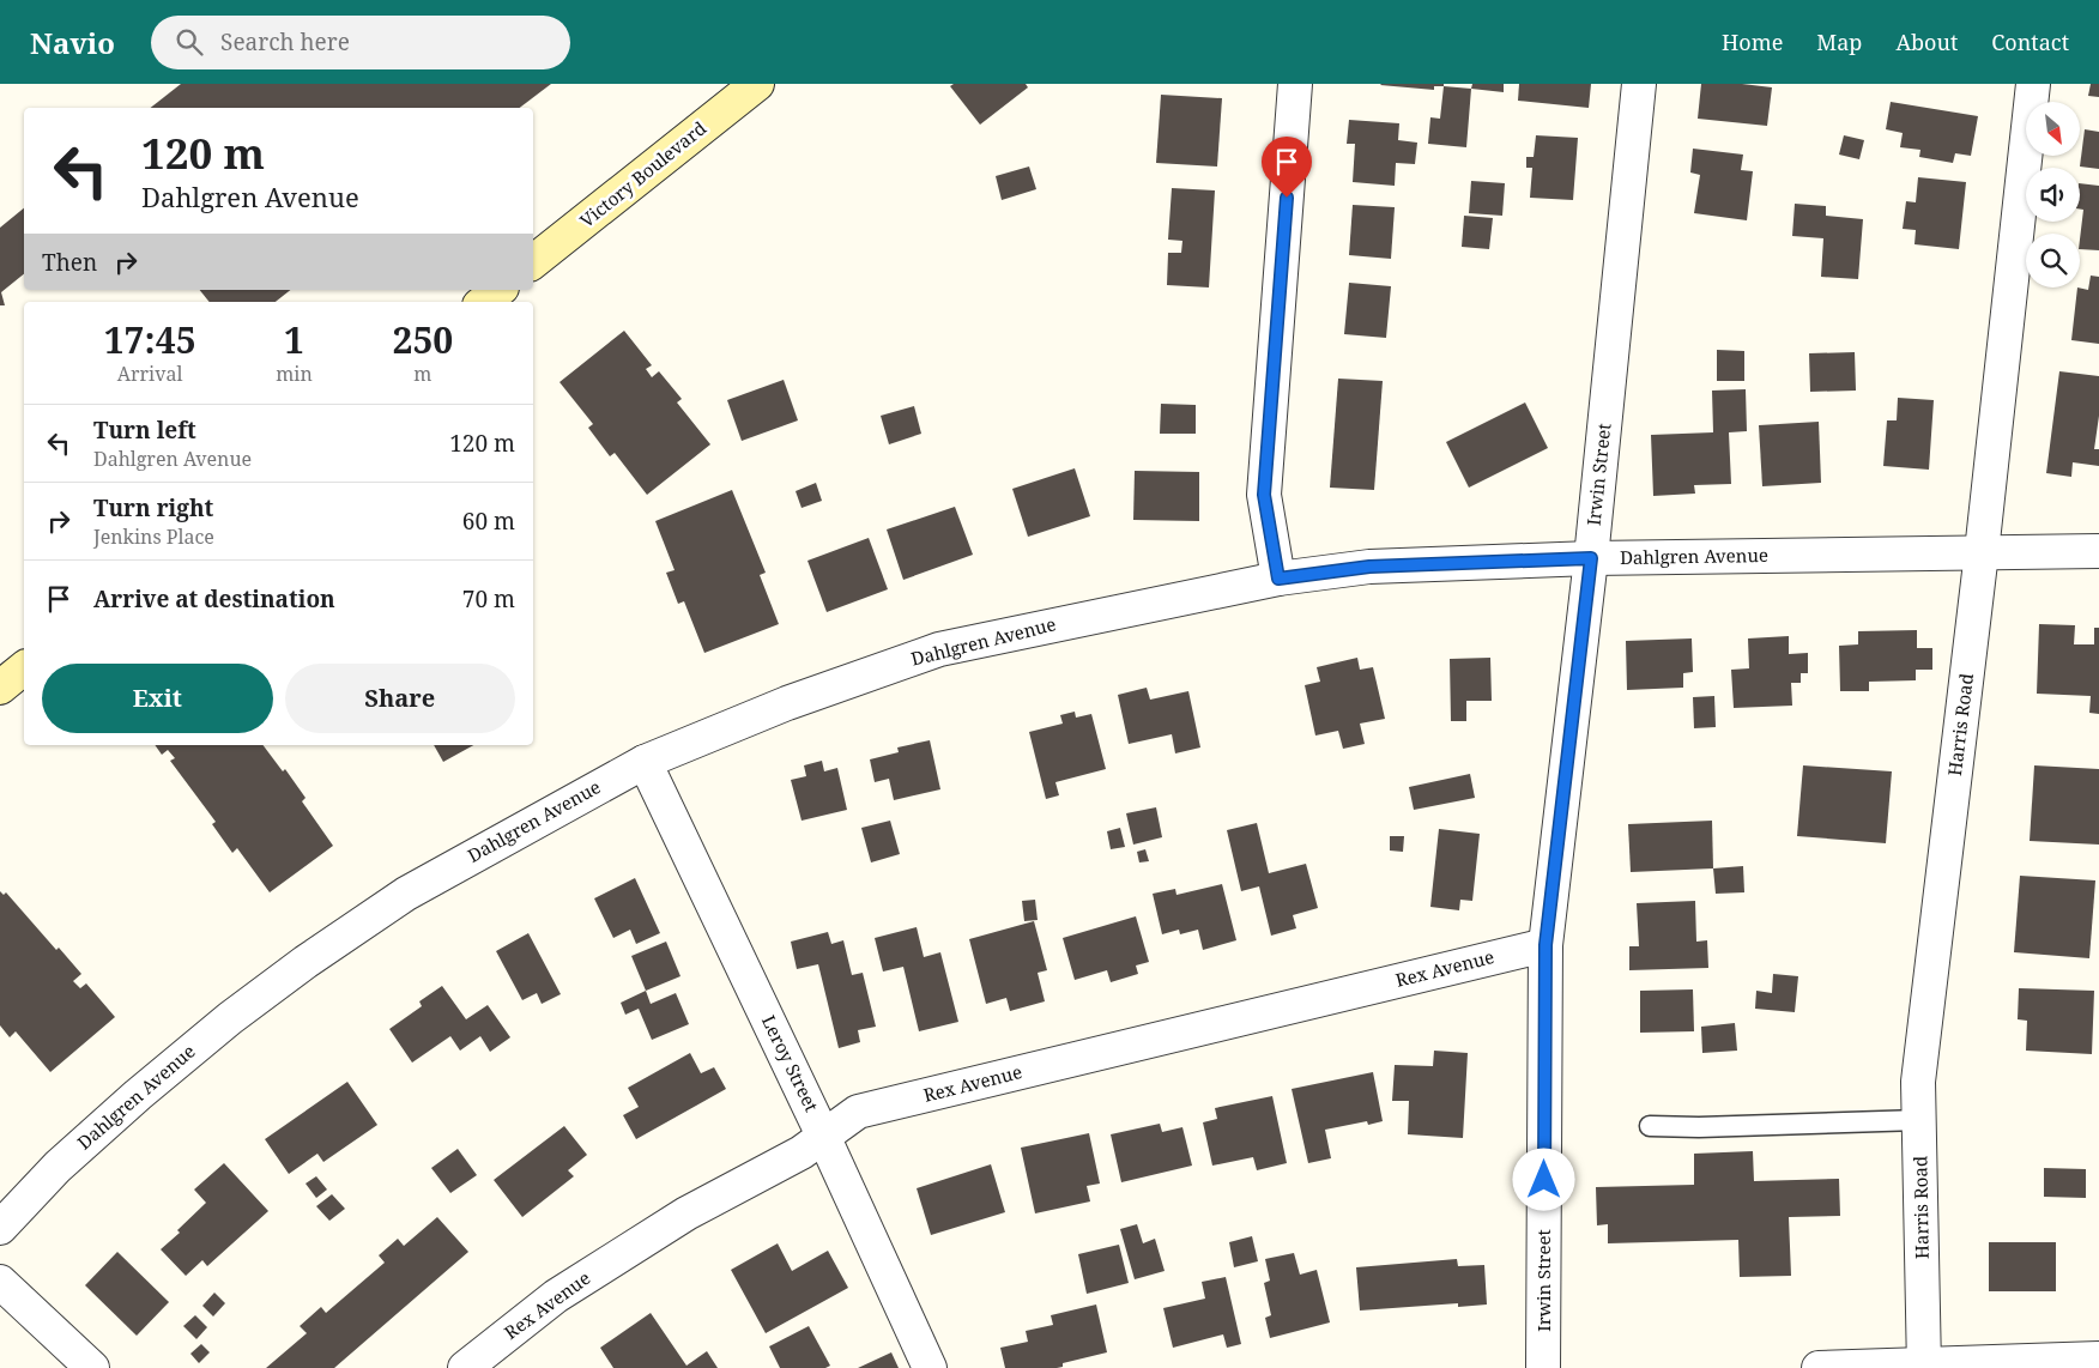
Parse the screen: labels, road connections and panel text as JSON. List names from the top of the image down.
{
  "streets": {
    "main road": ["Victory Boulevard"],
    "street": [
      "Irwin Street",
      "Dahlgren Avenue",
      "Harris Road",
      "Rex Avenue",
      "Leroy Street"
    ]
  },
  "crossings": [
    ["Irwin Street", "Dahlgren Avenue"],
    ["Irwin Street", "Rex Avenue"],
    ["Dahlgren Avenue", "Harris Road"],
    ["Dahlgren Avenue", "Leroy Street"],
    ["Rex Avenue", "Leroy Street"]
  ],
  "north": "bottom right",
  "page": {
    "header": "Navio",
    "search": "Search here",
    "nav": [
      "Home",
      "Map",
      "About",
      "Contact"
    ],
    "turn": ["120 m", "Dahlgren Avenue"],
    "then": "Then",
    "eta": [
      "17:45",
      "Arrival",
      "1",
      "min",
      "250",
      "m"
    ],
    "list": [
      {
        "name": "Turn left",
        "note": "Dahlgren Avenue",
        "value": "120 m"
      },
      {
        "name": "Turn right",
        "note": "Jenkins Place",
        "value": "60 m"
      },
      {
        "name": "Arrive at destination",
        "value": "70 m"
      }
    ],
    "buttons": ["Exit", "Share"]
  }
}
